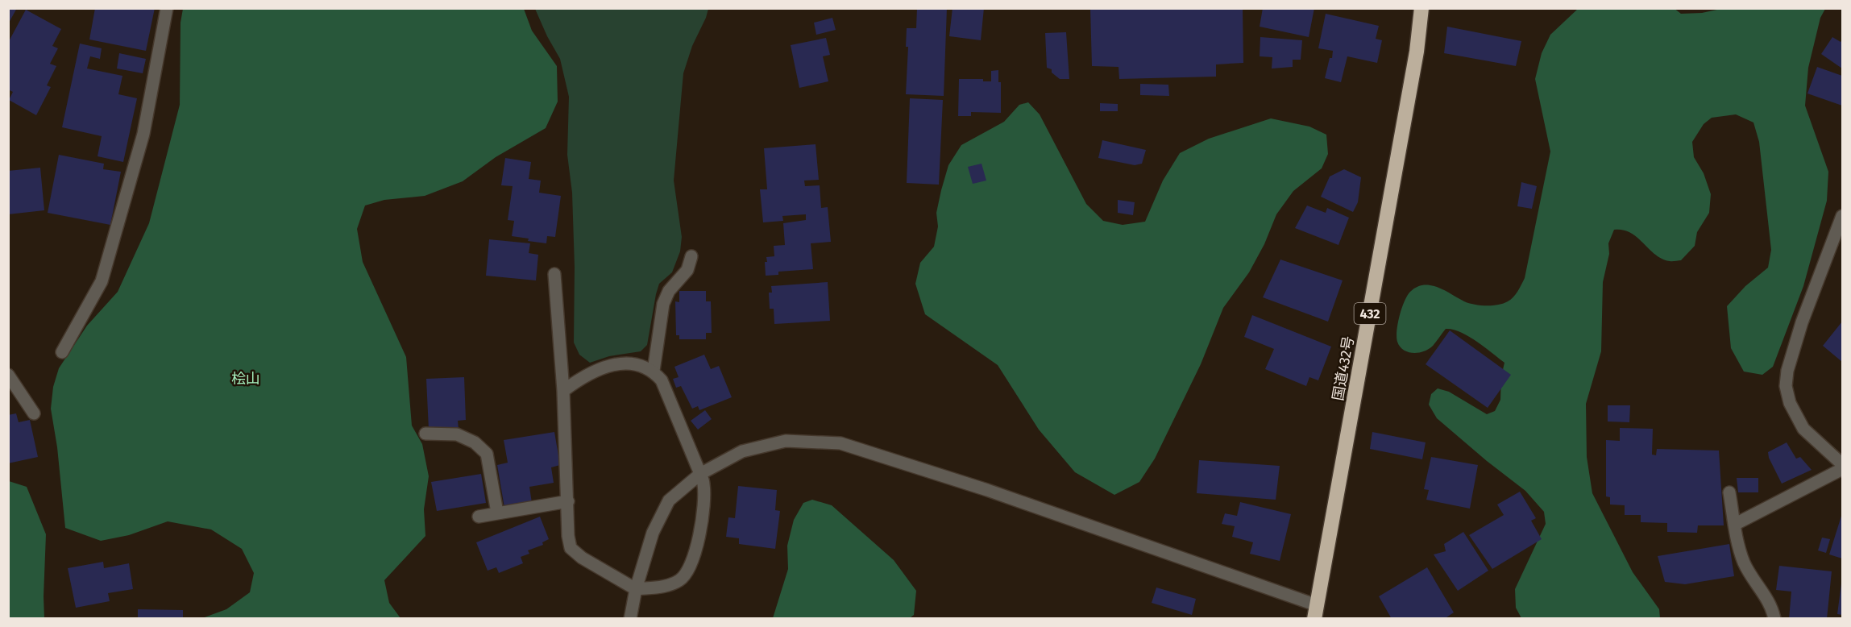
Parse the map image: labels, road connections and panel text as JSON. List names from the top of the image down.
{
  "streets": {
    "highway": ["432", "国道432号"]
  },
  "parks": ["桧山"]
}
